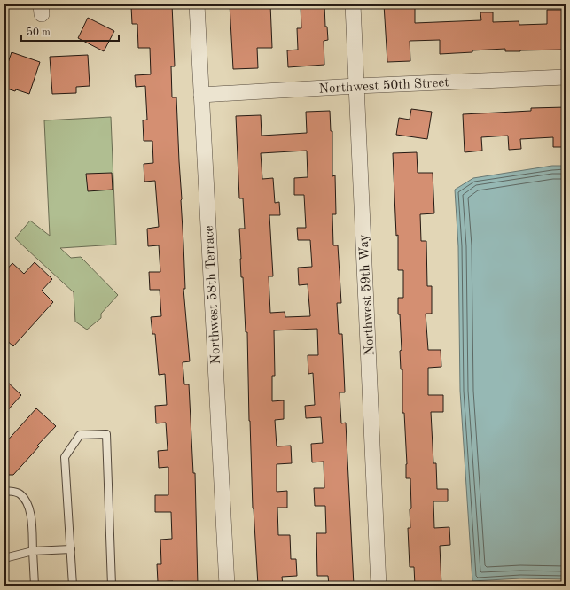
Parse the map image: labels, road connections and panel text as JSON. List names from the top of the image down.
{
  "streets": {
    "street": ["Northwest 50th Street", "Northwest 58th Terrace", "Northwest 59th Way"]
  },
  "crossings": [
    ["Northwest 50th Street", "Northwest 58th Terrace"],
    ["Northwest 50th Street", "Northwest 59th Way"]
  ],
  "scale_bar": "50 m"
}
